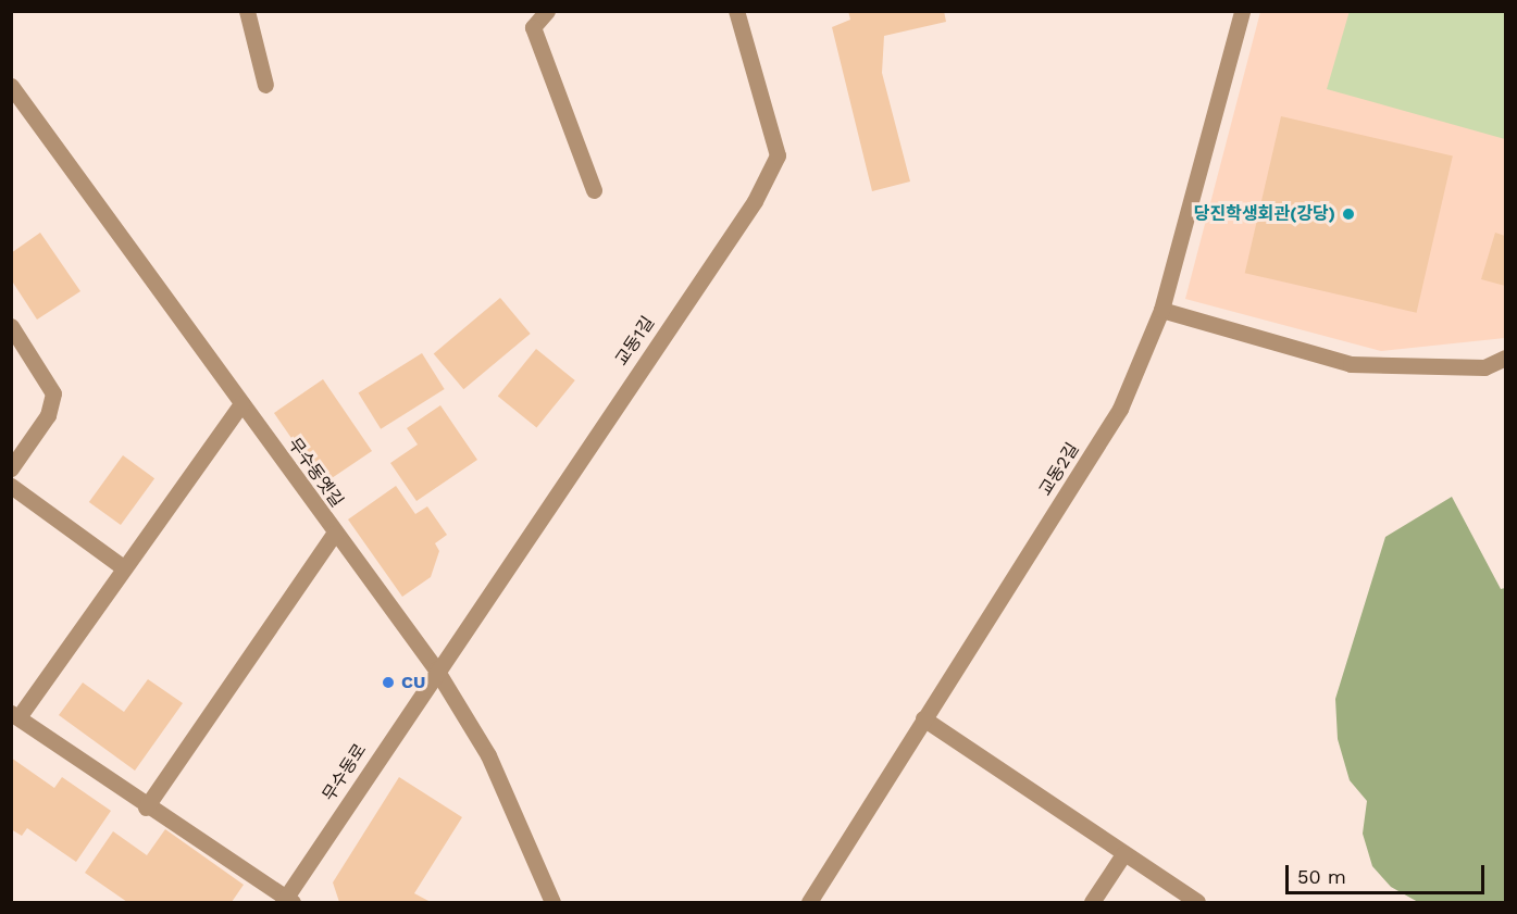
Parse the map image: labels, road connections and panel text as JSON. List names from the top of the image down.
{
  "streets": {
    "street": [
      "교동1길",
      "교동2길",
      "무수동옛길",
      "무수동로"
    ]
  },
  "crossings": [
    ["교동1길", "무수동옛길"],
    ["교동1길", "무수동로"],
    ["무수동옛길", "무수동로"]
  ],
  "places": ["당진학생회관(강당)", "CU"],
  "scale_bar": "50 m"
}
